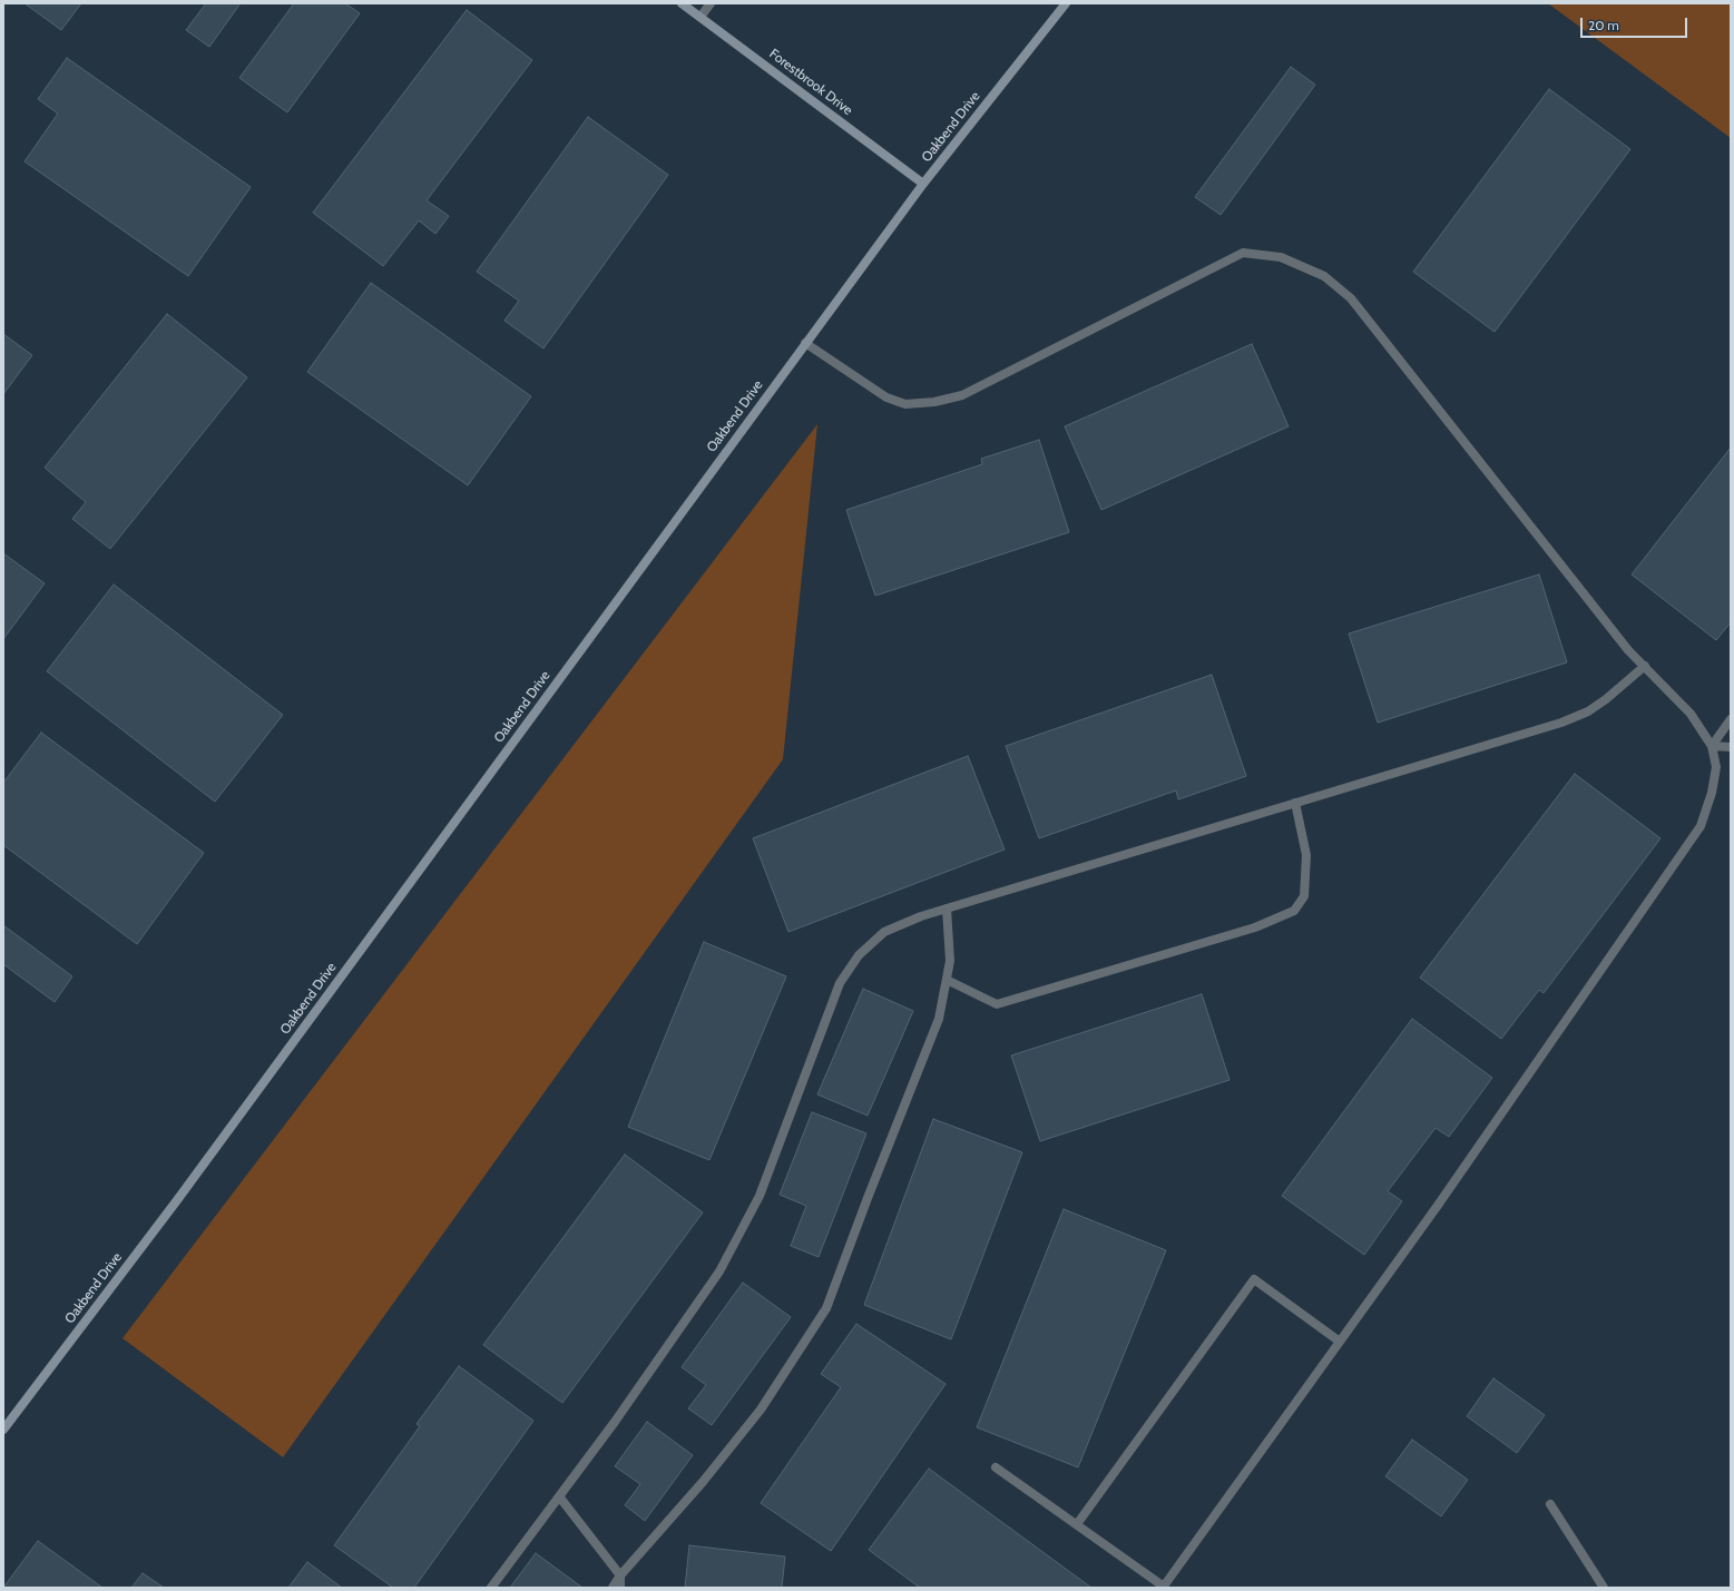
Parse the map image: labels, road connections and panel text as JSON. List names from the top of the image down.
{
  "streets": {
    "street": ["Forestbrook Drive", "Oakbend Drive"]
  },
  "crossings": [
    ["Forestbrook Drive", "Oakbend Drive"]
  ],
  "scale_bar": "20 m"
}
